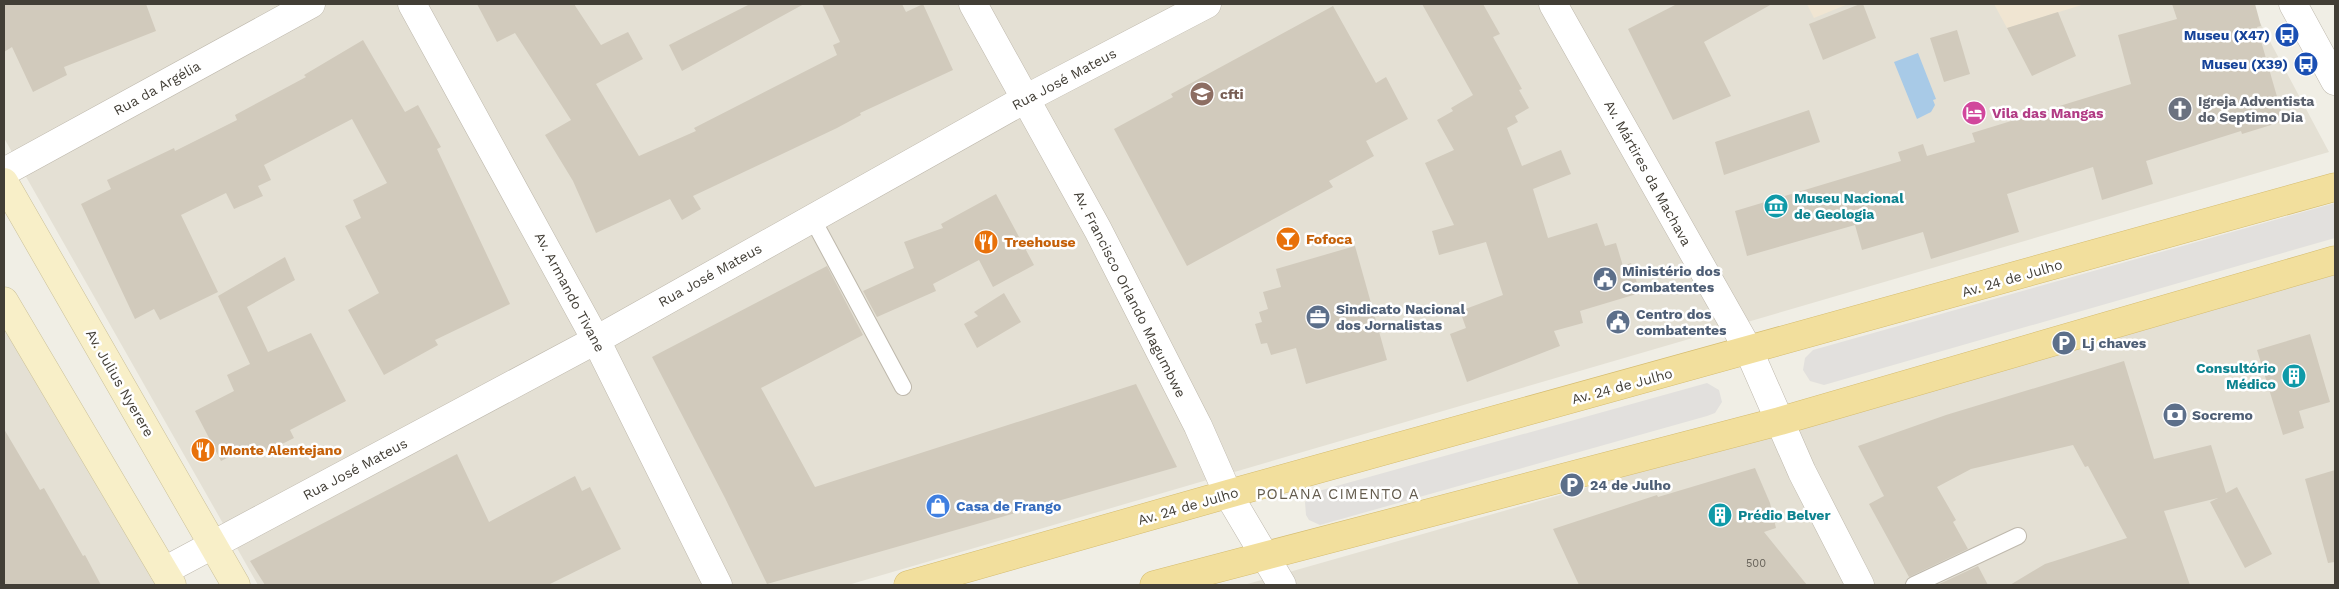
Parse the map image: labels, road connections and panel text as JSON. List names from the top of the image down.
{
  "streets": {
    "main road": ["Av. 24 de Julho", "Av. Julius Nyerere"],
    "street": [
      "Rua José Mateus",
      "Rua da Argélia",
      "Av. Mártires da Machava",
      "Av. Armando Tivane",
      "Av. Francisco Orlando Magumbwe"
    ]
  },
  "crossings": [
    ["Rua José Mateus", "Av. Armando Tivane"],
    ["Rua José Mateus", "Av. Francisco Orlando Magumbwe"],
    ["Rua José Mateus", "Av. Julius Nyerere"],
    ["Av. Mártires da Machava", "Av. 24 de Julho"],
    ["Av. 24 de Julho", "Av. Francisco Orlando Magumbwe"]
  ],
  "districts": ["POLANA CIMENTO A"],
  "places": {
    "bus stop": ["Museu (X47)", "Museu (X39)"],
    "school or university": ["cfti"],
    "church": ["Igreja Adventista do Septimo Dia"],
    "hotel": ["Vila das Mangas"],
    "museum": ["Museu Nacional de Geologia"],
    "bar": ["Fofoca"],
    "restaurant": ["Treehouse", "Monte Alentejano"],
    "public building": ["Ministério dos Combatentes", "Centro dos combatentes"],
    "office": ["Sindicato Nacional dos Jornalistas"],
    "parking": ["Lj chaves", "24 de Julho"],
    "building": ["Consultório Médico", "Prédio Belver"],
    "bank": ["Socremo"],
    "shop": ["Casa de Frango"]
  },
  "house_numbers": ["500"]
}
